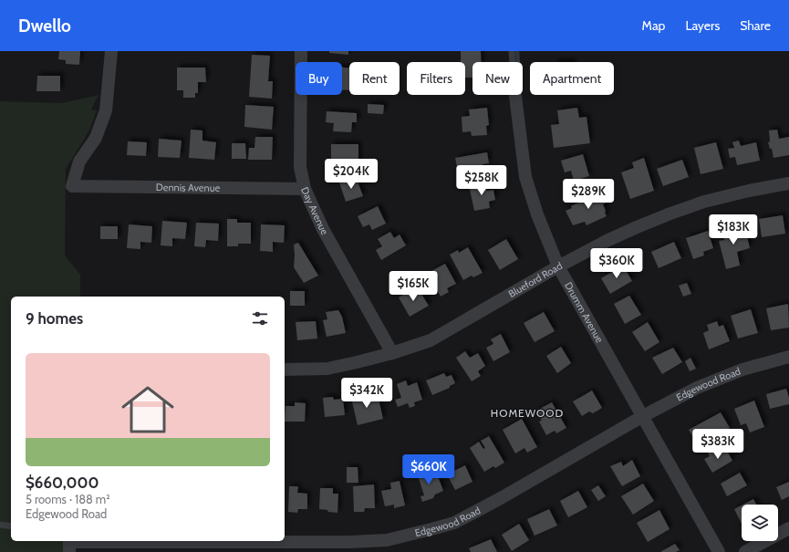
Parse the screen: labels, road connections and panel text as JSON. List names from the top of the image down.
{
  "streets": {
    "street": [
      "Dennis Avenue",
      "Day Avenue",
      "Blueford Road",
      "Drumm Avenue",
      "Edgewood Road"
    ]
  },
  "crossings": [
    ["Dennis Avenue", "Day Avenue"],
    ["Day Avenue", "Blueford Road"],
    ["Blueford Road", "Drumm Avenue"],
    ["Drumm Avenue", "Edgewood Road"]
  ],
  "districts": ["HOMEWOOD"],
  "page": {
    "header": "Dwello",
    "nav": ["Map", "Layers", "Share"],
    "chip": [
      "Buy",
      "Rent",
      "Filters",
      "New",
      "Apartment"
    ],
    "price": [
      "$204K",
      "$258K",
      "$289K",
      "$183K",
      "$360K",
      "$165K",
      "$342K",
      "$383K",
      "$660K"
    ],
    "heading": "9 homes",
    "list": [
      {
        "name": "$660,000",
        "note": "5 rooms · 188 m² · Edgewood Road"
      }
    ]
  }
}
